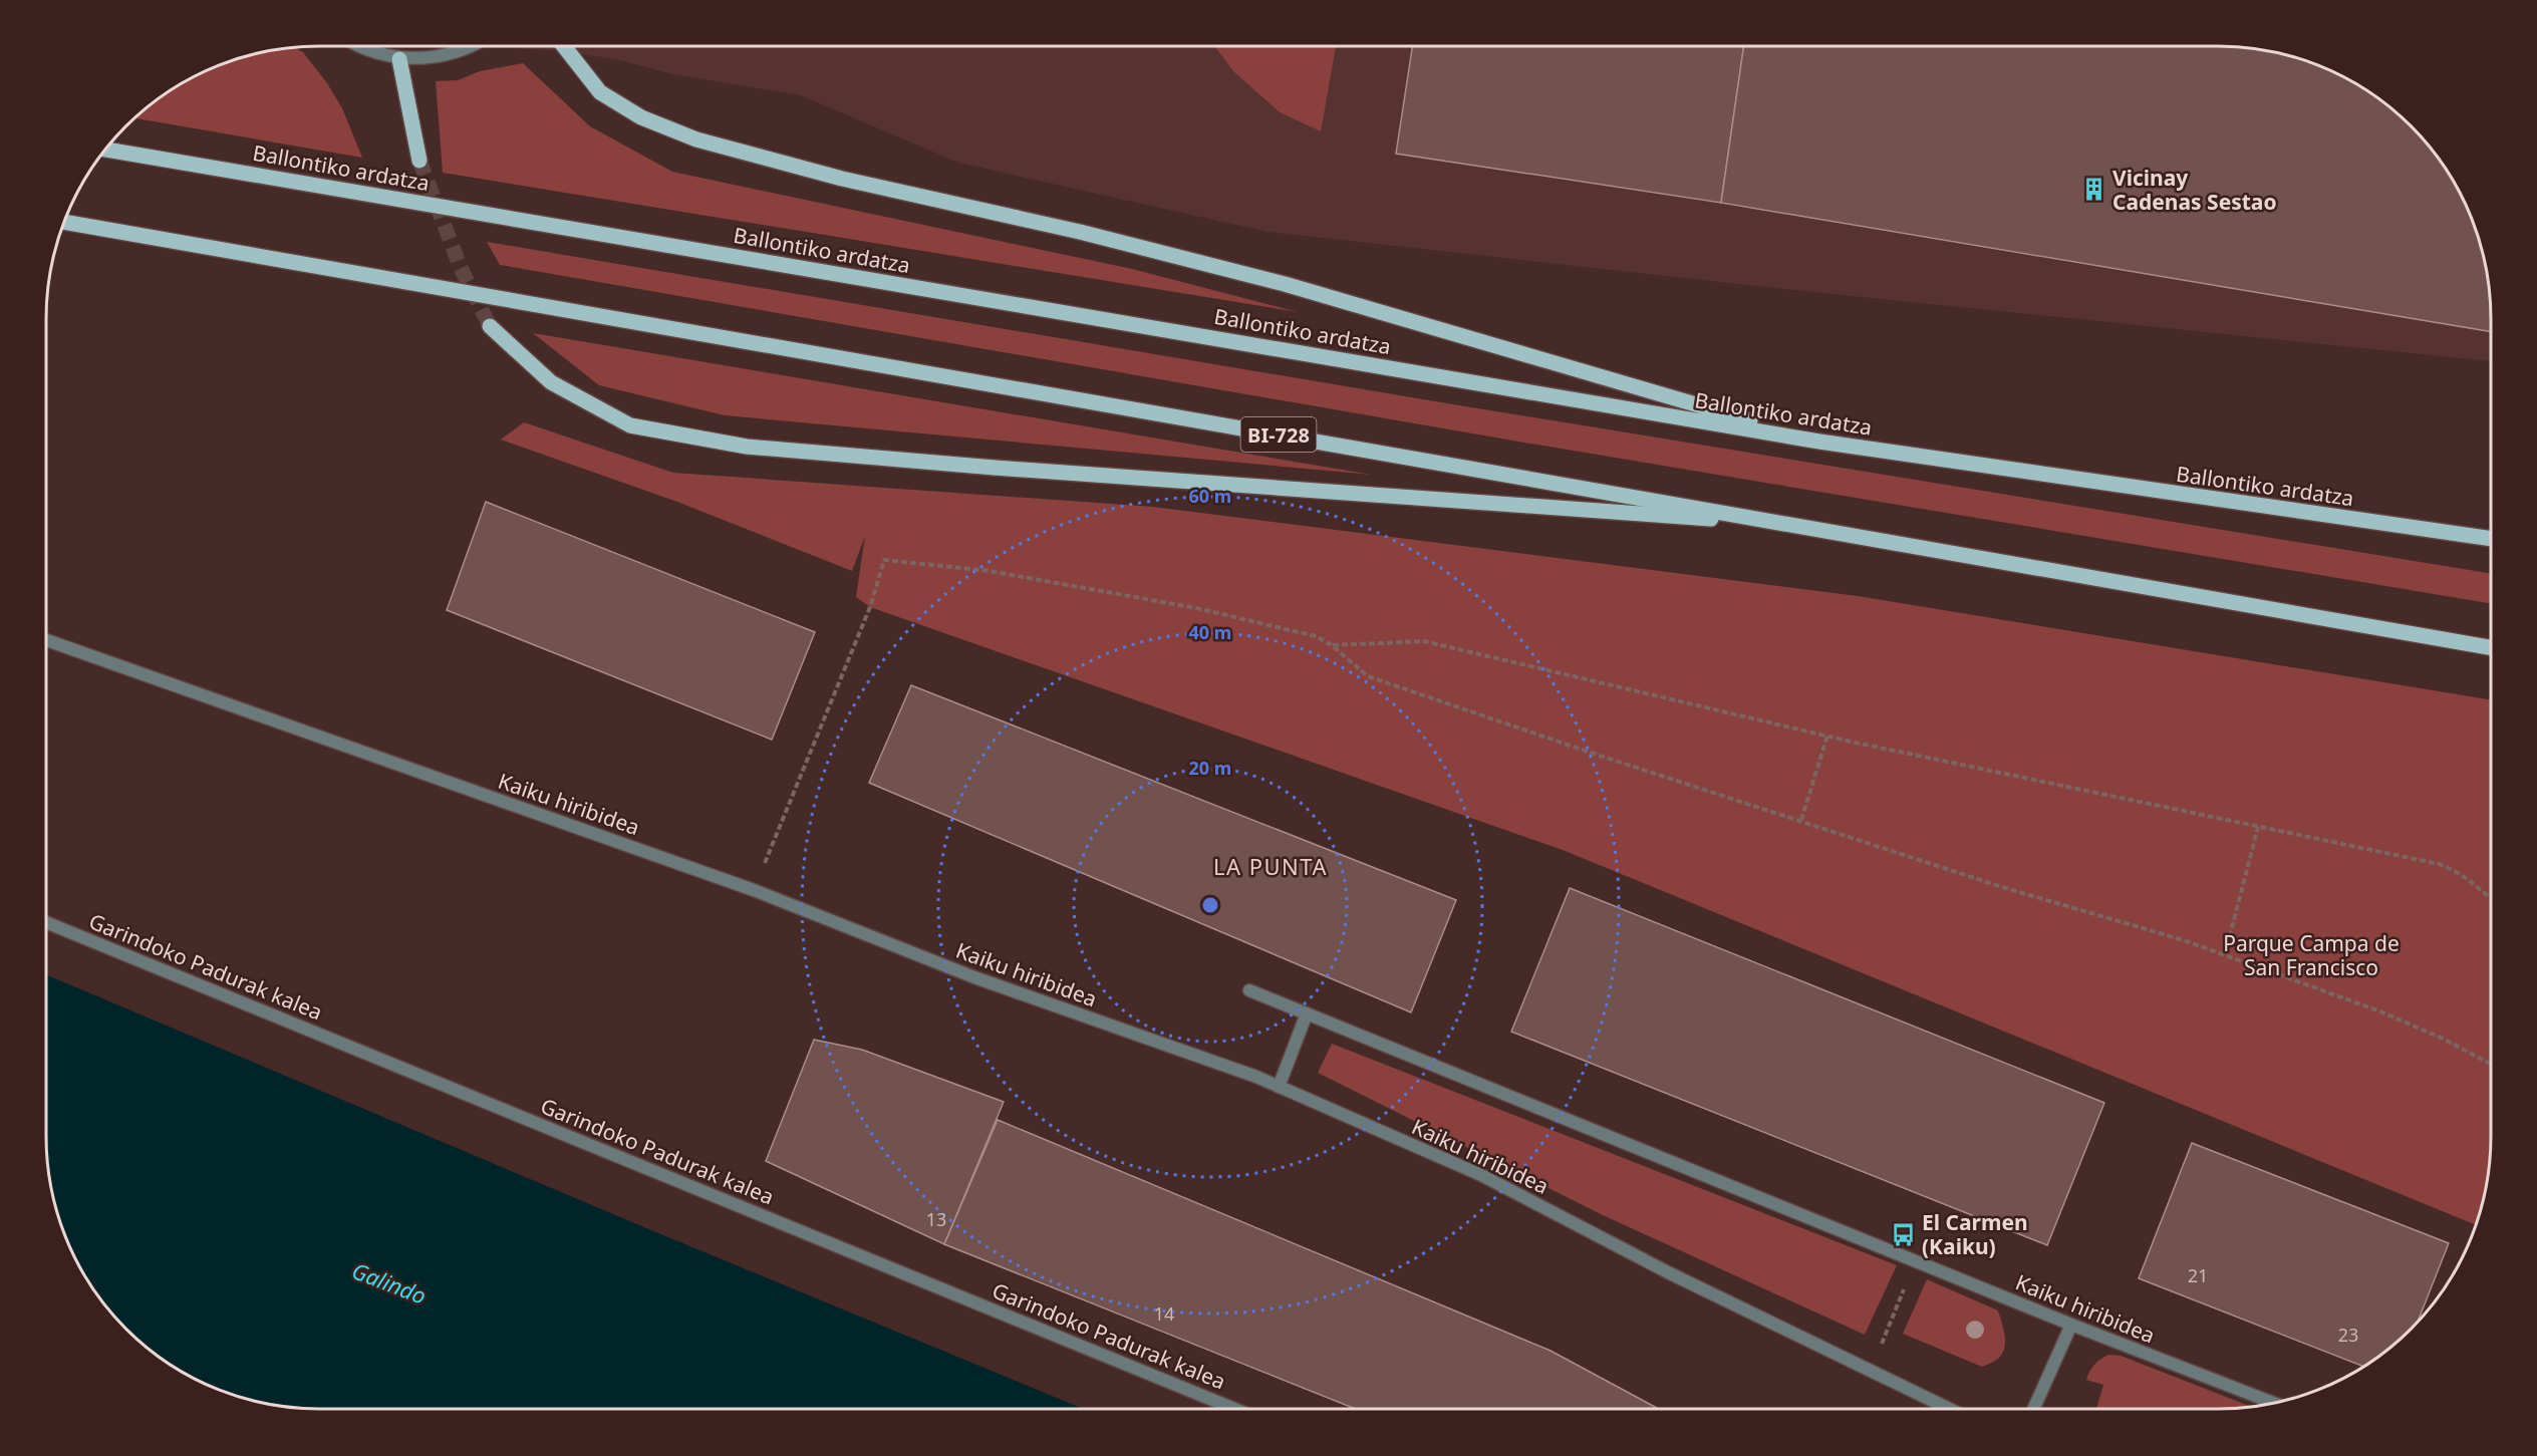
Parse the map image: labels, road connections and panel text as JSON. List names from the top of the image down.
{
  "streets": {
    "main road": ["Ballontiko ardatza", "BI-728"],
    "street": ["Kaiku hiribidea", "Garindoko Padurak kalea"]
  },
  "districts": ["LA PUNTA"],
  "water": ["Galindo"],
  "parks": ["Parque Campa de San Francisco"],
  "places": {
    "building": ["Vicinay Cadenas Sestao"],
    "bus stop": ["El Carmen (Kaiku)"]
  },
  "house_numbers": [
    "13",
    "21",
    "14",
    "23"
  ],
  "rings": ["60 m", "40 m", "20 m"]
}
